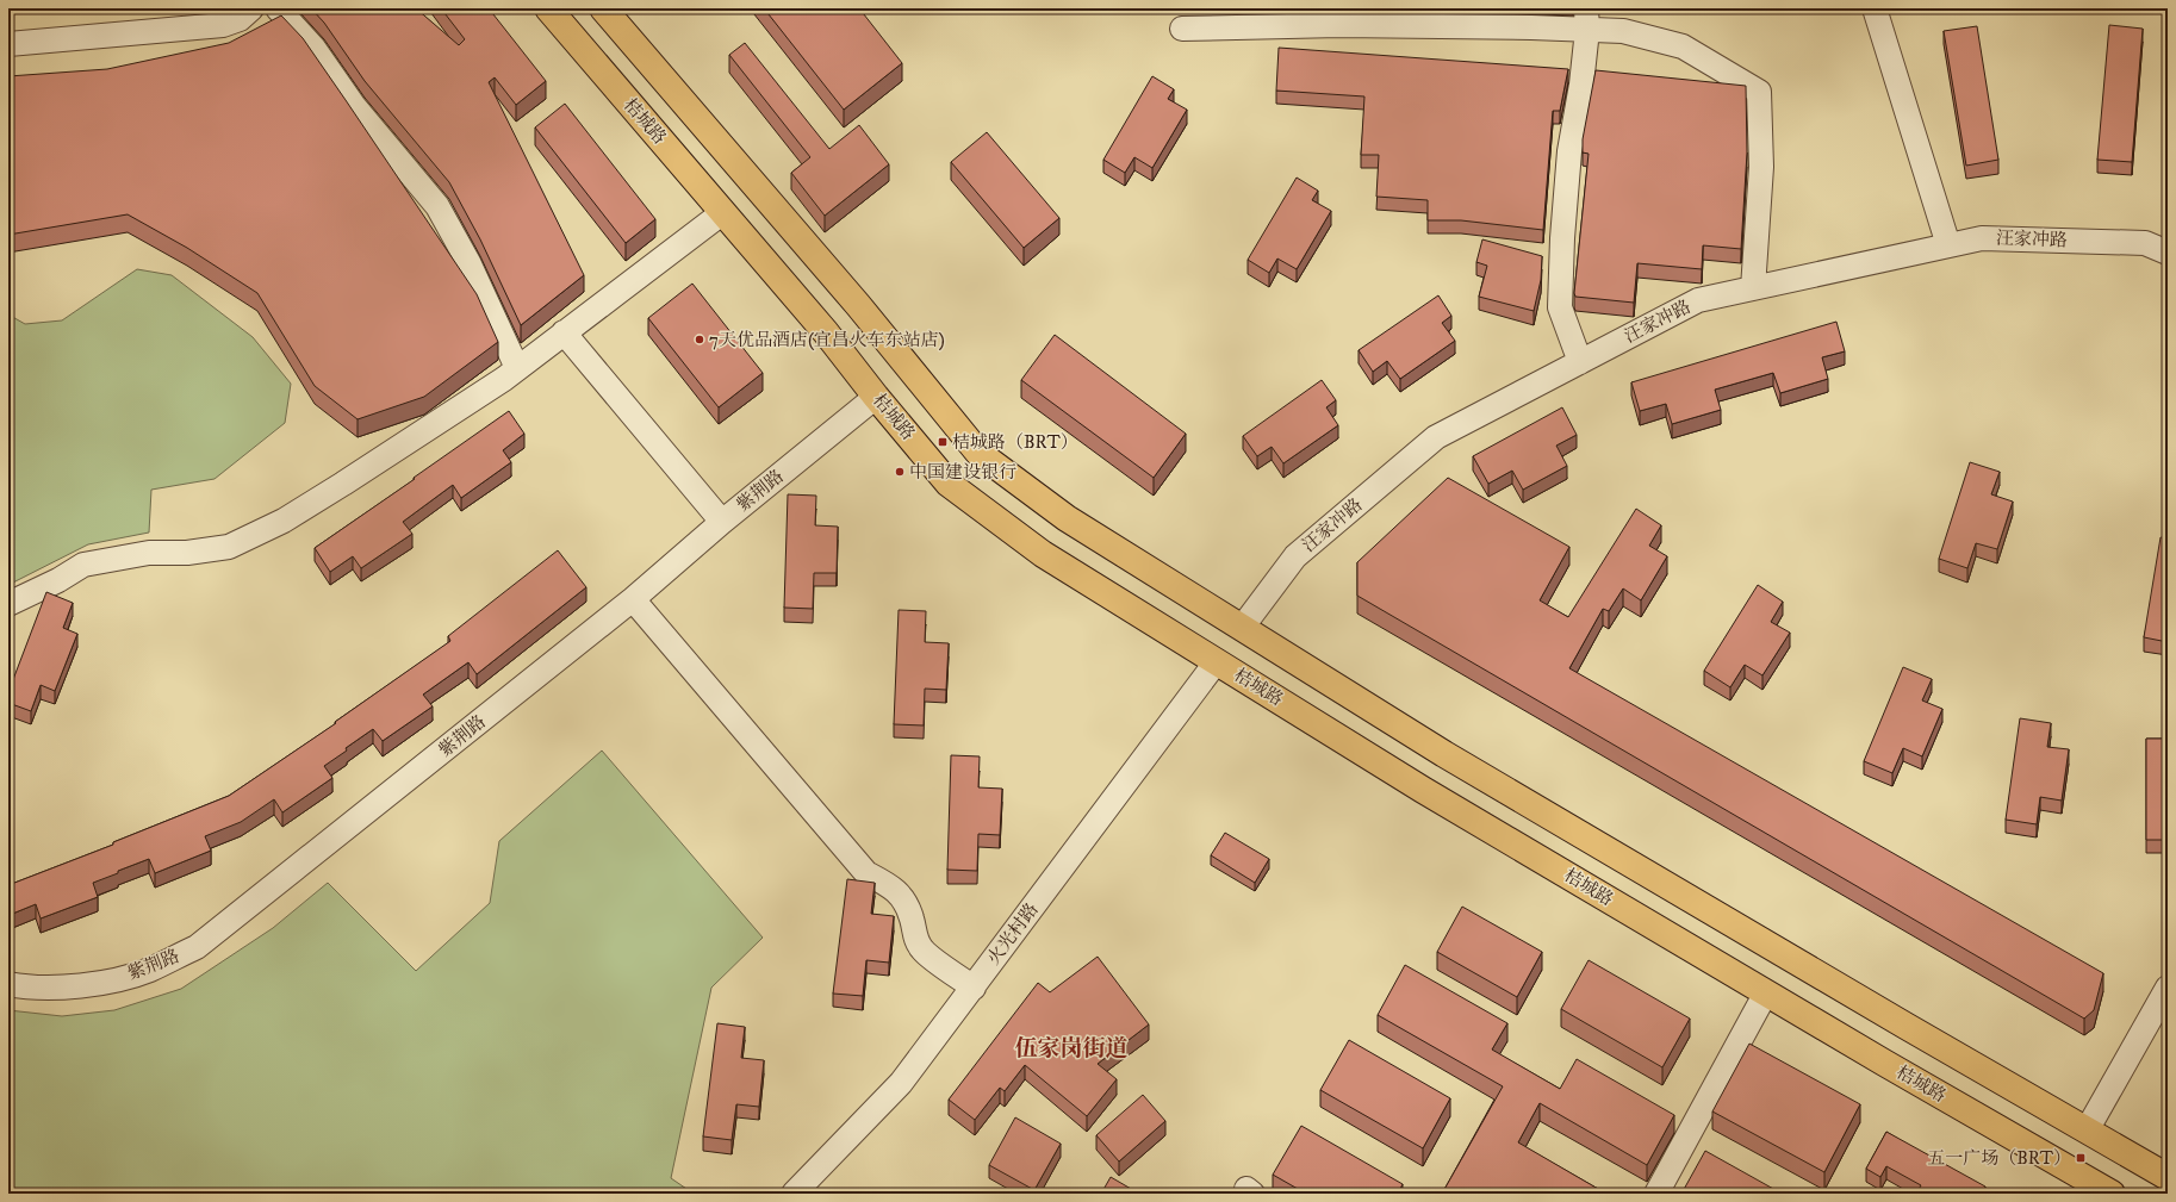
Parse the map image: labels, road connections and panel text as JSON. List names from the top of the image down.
{
  "streets": {
    "main road": ["桔城路"],
    "street": ["汪家冲路", "紫荆路", "火光村路"]
  },
  "crossings": [
    ["桔城路", "紫荆路"],
    ["桔城路", "火光村路"]
  ],
  "districts": ["伍家岗街道"],
  "places": {
    "other": ["7天优品酒店(宜昌火车东站店)", "中国建设银行"],
    "transit": ["桔城路（BRT）", "五一广场（BRT）"]
  }
}
